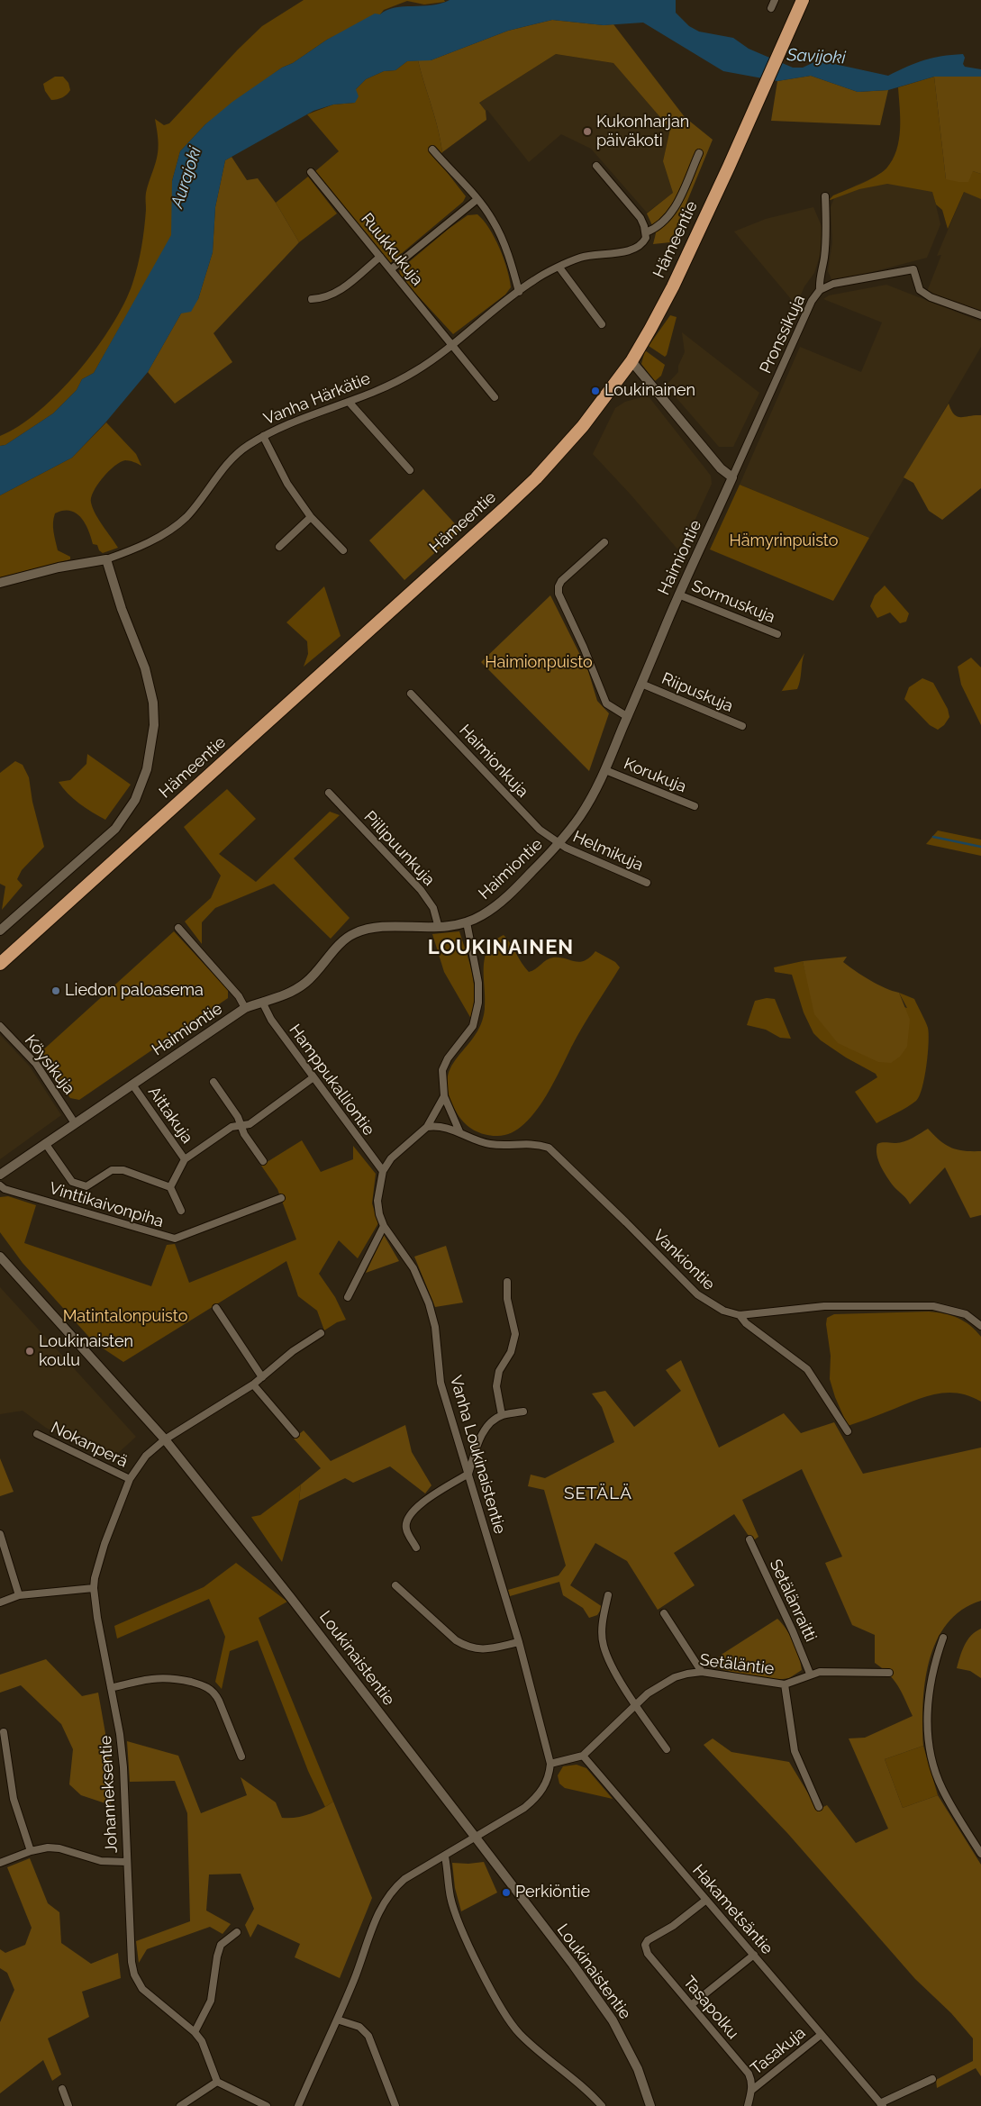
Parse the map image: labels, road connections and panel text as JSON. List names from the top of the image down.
{
  "streets": {
    "highway": ["Hämeentie"],
    "street": [
      "Ruukkukuja",
      "Pronssikuja",
      "Vanha Härkätie",
      "Haimiontie",
      "Sormuskuja",
      "Riipuskuja",
      "Haimionkuja",
      "Korukuja",
      "Piilipuunkuja",
      "Helmikuja",
      "Köysikuja",
      "Hamppukalliontie",
      "Aittakuja",
      "Vinttikaivonpiha",
      "Vankiontie",
      "Nokanperä",
      "Vanha Loukinaistentie",
      "Setälänraitti",
      "Loukinaistentie",
      "Setäläntie",
      "Johanneksentie",
      "Hakametsäntie",
      "Tasapolku",
      "Tasakuja"
    ]
  },
  "crossings": [
    ["Ruukkukuja", "Vanha Härkätie"],
    ["Pronssikuja", "Haimiontie"],
    ["Haimiontie", "Sormuskuja"],
    ["Haimiontie", "Riipuskuja"],
    ["Haimiontie", "Haimionkuja"],
    ["Haimiontie", "Korukuja"],
    ["Haimiontie", "Piilipuunkuja"],
    ["Haimiontie", "Helmikuja"],
    ["Haimiontie", "Köysikuja"],
    ["Haimiontie", "Hamppukalliontie"],
    ["Haimiontie", "Aittakuja"],
    ["Haimionkuja", "Helmikuja"],
    ["Hamppukalliontie", "Vanha Loukinaistentie"],
    ["Vankiontie", "Vanha Loukinaistentie"],
    ["Nokanperä", "Johanneksentie"],
    ["Setälänraitti", "Setäläntie"],
    ["Loukinaistentie", "Johanneksentie"],
    ["Setäläntie", "Hakametsäntie"],
    ["Hakametsäntie", "Tasapolku"],
    ["Hakametsäntie", "Tasakuja"],
    ["Tasapolku", "Tasakuja"]
  ],
  "districts": ["LOUKINAINEN", "SETÄLÄ"],
  "water": ["Savijoki", "Aurajoki"],
  "parks": ["Hämyrinpuisto", "Haimionpuisto", "Matintalonpuisto"],
  "places": [
    "Kukonharjan päiväkoti",
    "Loukinainen",
    "Liedon paloasema",
    "Loukinaisten koulu",
    "Perkiöntie"
  ]
}
